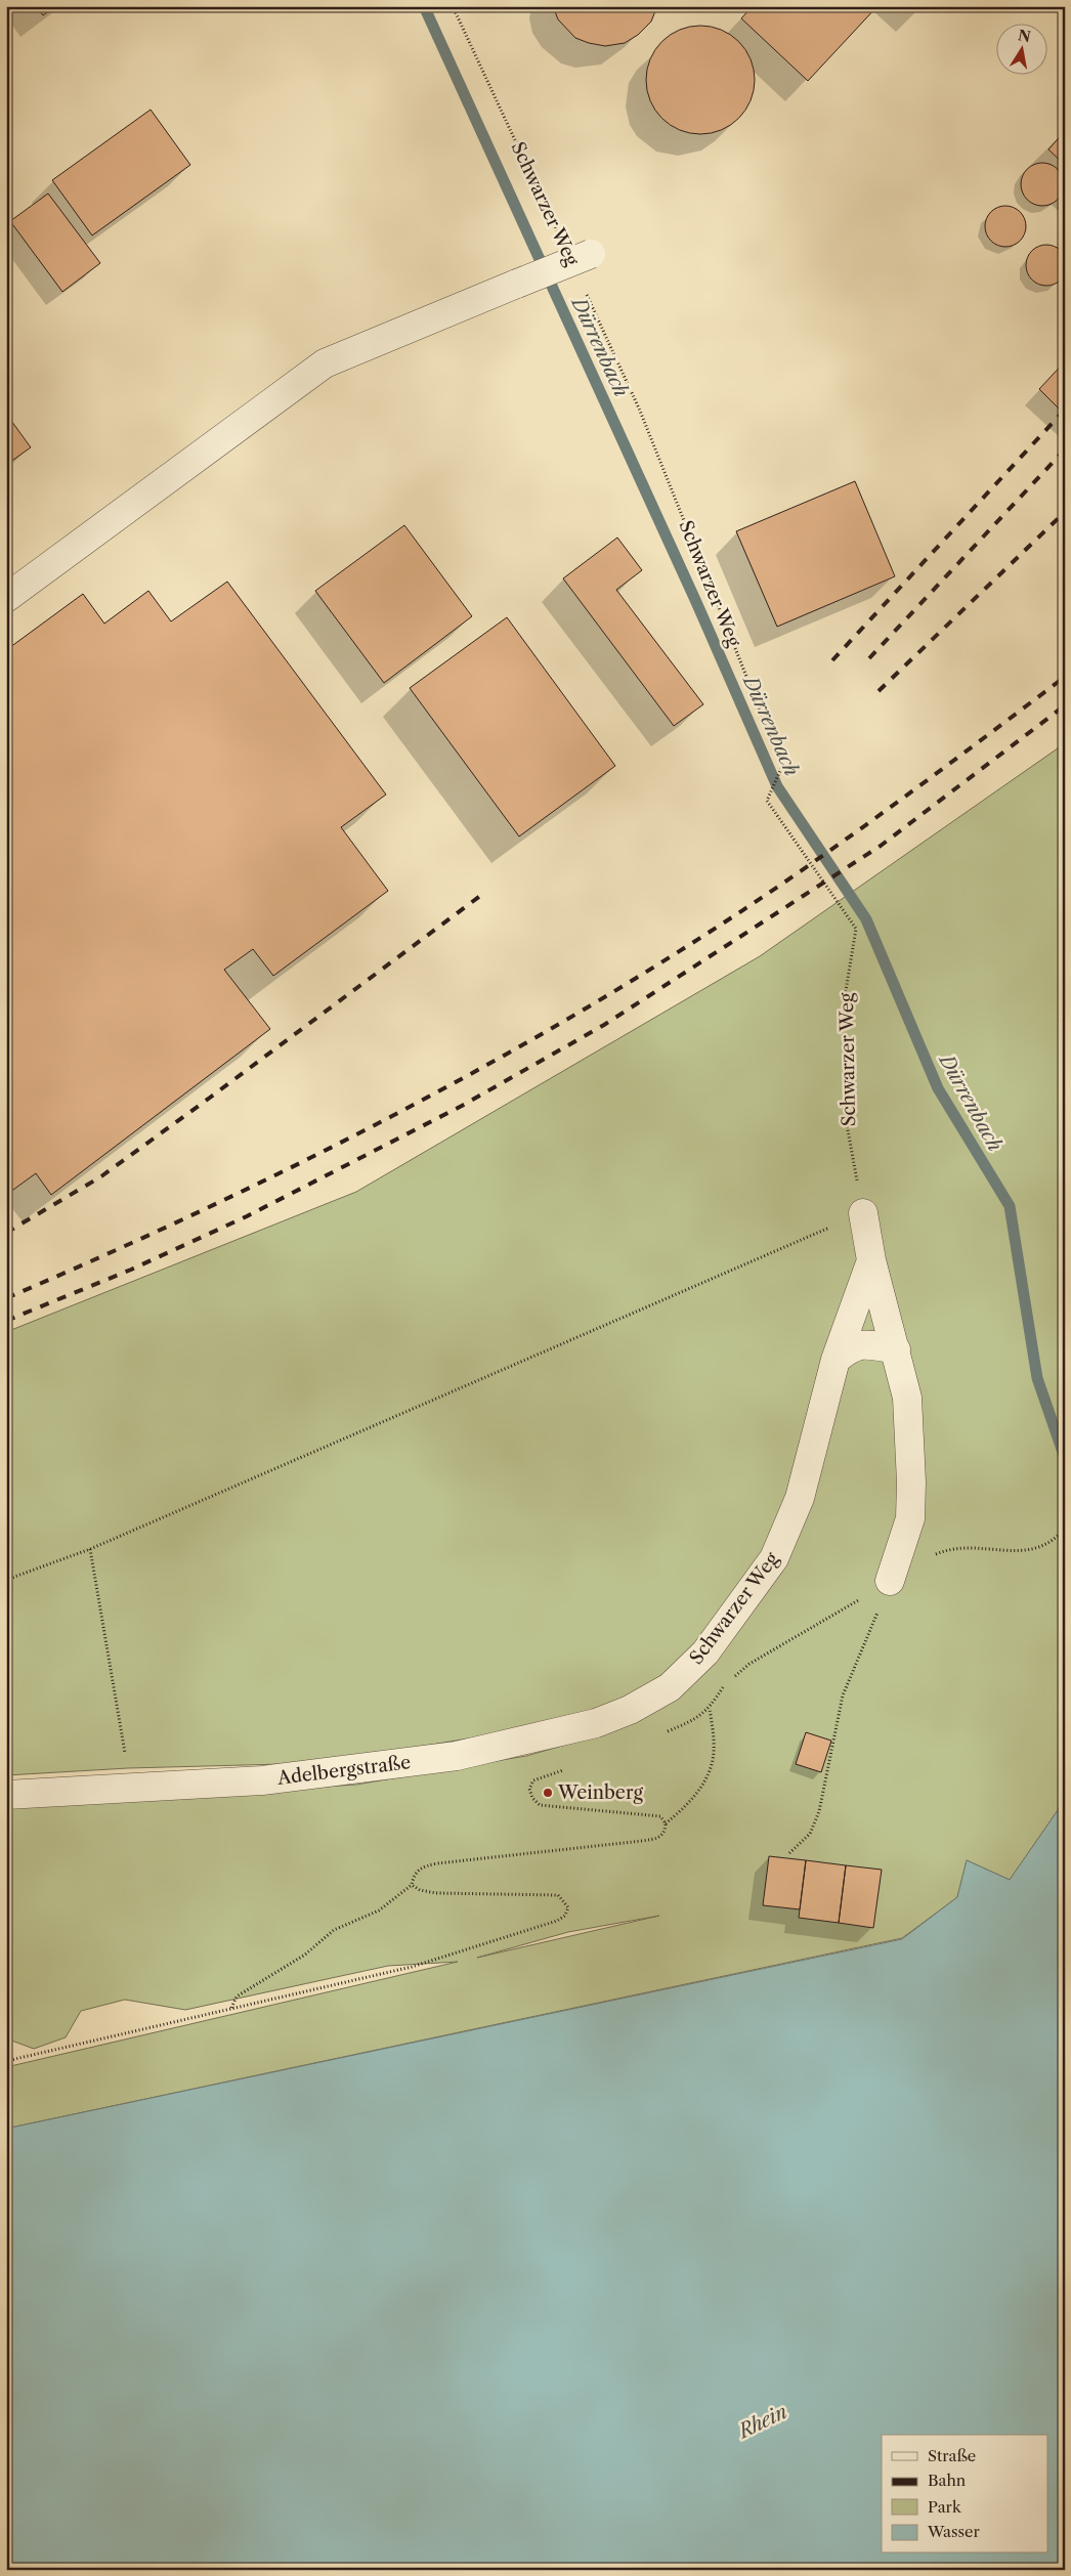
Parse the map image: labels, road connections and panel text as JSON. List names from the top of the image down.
{
  "streets": {
    "street": ["Schwarzer Weg", "Adelbergstraße"]
  },
  "crossings": [
    ["Schwarzer Weg", "Adelbergstraße"]
  ],
  "water": ["Dürrenbach", "Rhein"],
  "places": ["Weinberg"],
  "legend": [
    "Straße",
    "Bahn",
    "Park",
    "Wasser"
  ],
  "north": "top"
}
